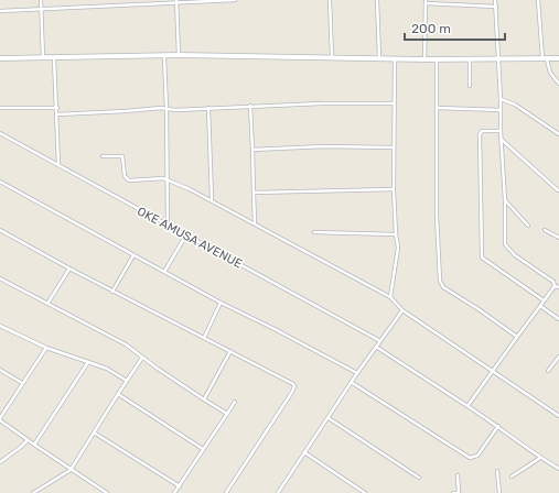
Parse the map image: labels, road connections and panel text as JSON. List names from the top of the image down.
{
  "streets": {
    "street": ["OKE AMUSA AVENUE"]
  },
  "scale_bar": "200 m"
}
